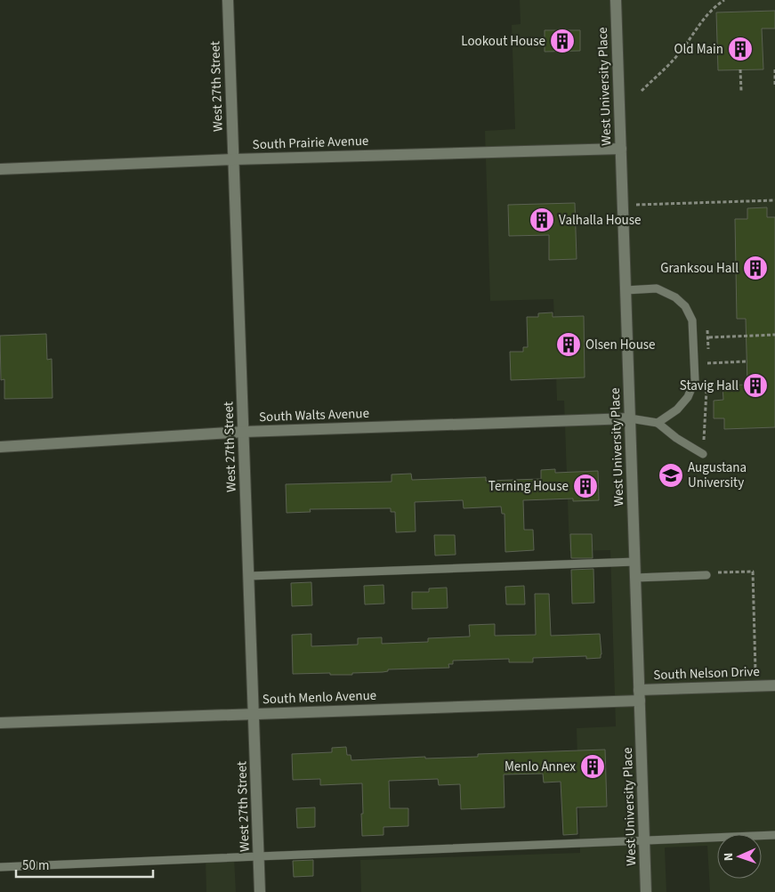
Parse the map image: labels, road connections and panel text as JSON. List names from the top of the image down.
{
  "streets": {
    "street": [
      "West 27th Street",
      "West University Place",
      "South Prairie Avenue",
      "South Walts Avenue",
      "South Nelson Drive",
      "South Menlo Avenue"
    ]
  },
  "crossings": [
    ["West 27th Street", "South Prairie Avenue"],
    ["West 27th Street", "South Walts Avenue"],
    ["West 27th Street", "South Menlo Avenue"],
    ["West University Place", "South Prairie Avenue"],
    ["West University Place", "South Walts Avenue"],
    ["West University Place", "South Nelson Drive"],
    ["West University Place", "South Menlo Avenue"],
    ["South Nelson Drive", "South Menlo Avenue"]
  ],
  "places": {
    "building": [
      "Lookout House",
      "Old Main",
      "Valhalla House",
      "Granksou Hall",
      "Olsen House",
      "Stavig Hall",
      "Terning House",
      "Menlo Annex"
    ],
    "school or university": ["Augustana University"]
  },
  "scale_bar": "50 m",
  "north": "left"
}
